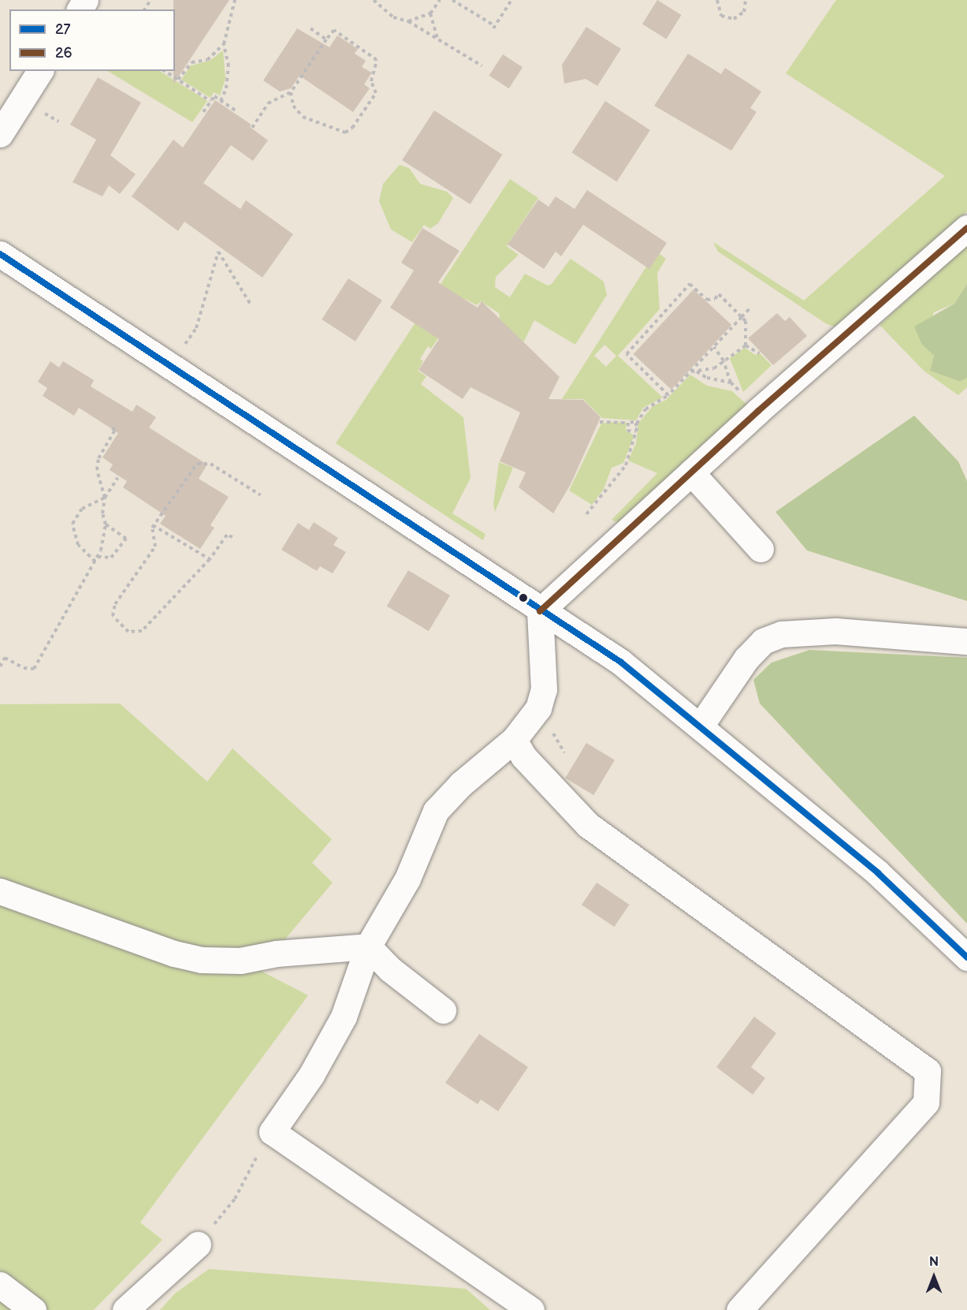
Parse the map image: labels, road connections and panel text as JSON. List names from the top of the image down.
{
  "lines": ["transit line 26", "transit line 27"],
  "legend": ["27", "26"],
  "north": "top"
}
